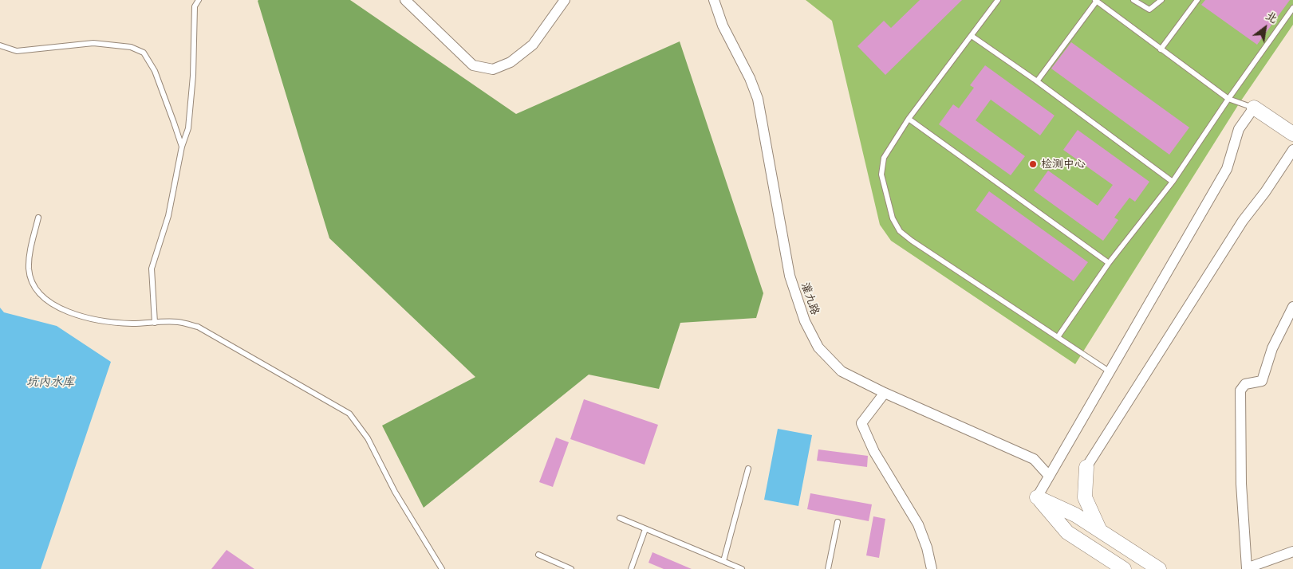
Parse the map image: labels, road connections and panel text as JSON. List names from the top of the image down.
{
  "streets": {
    "street": ["灌九路"]
  },
  "water": ["坑内水库"],
  "places": ["检测中心"],
  "north": "top right"
}
